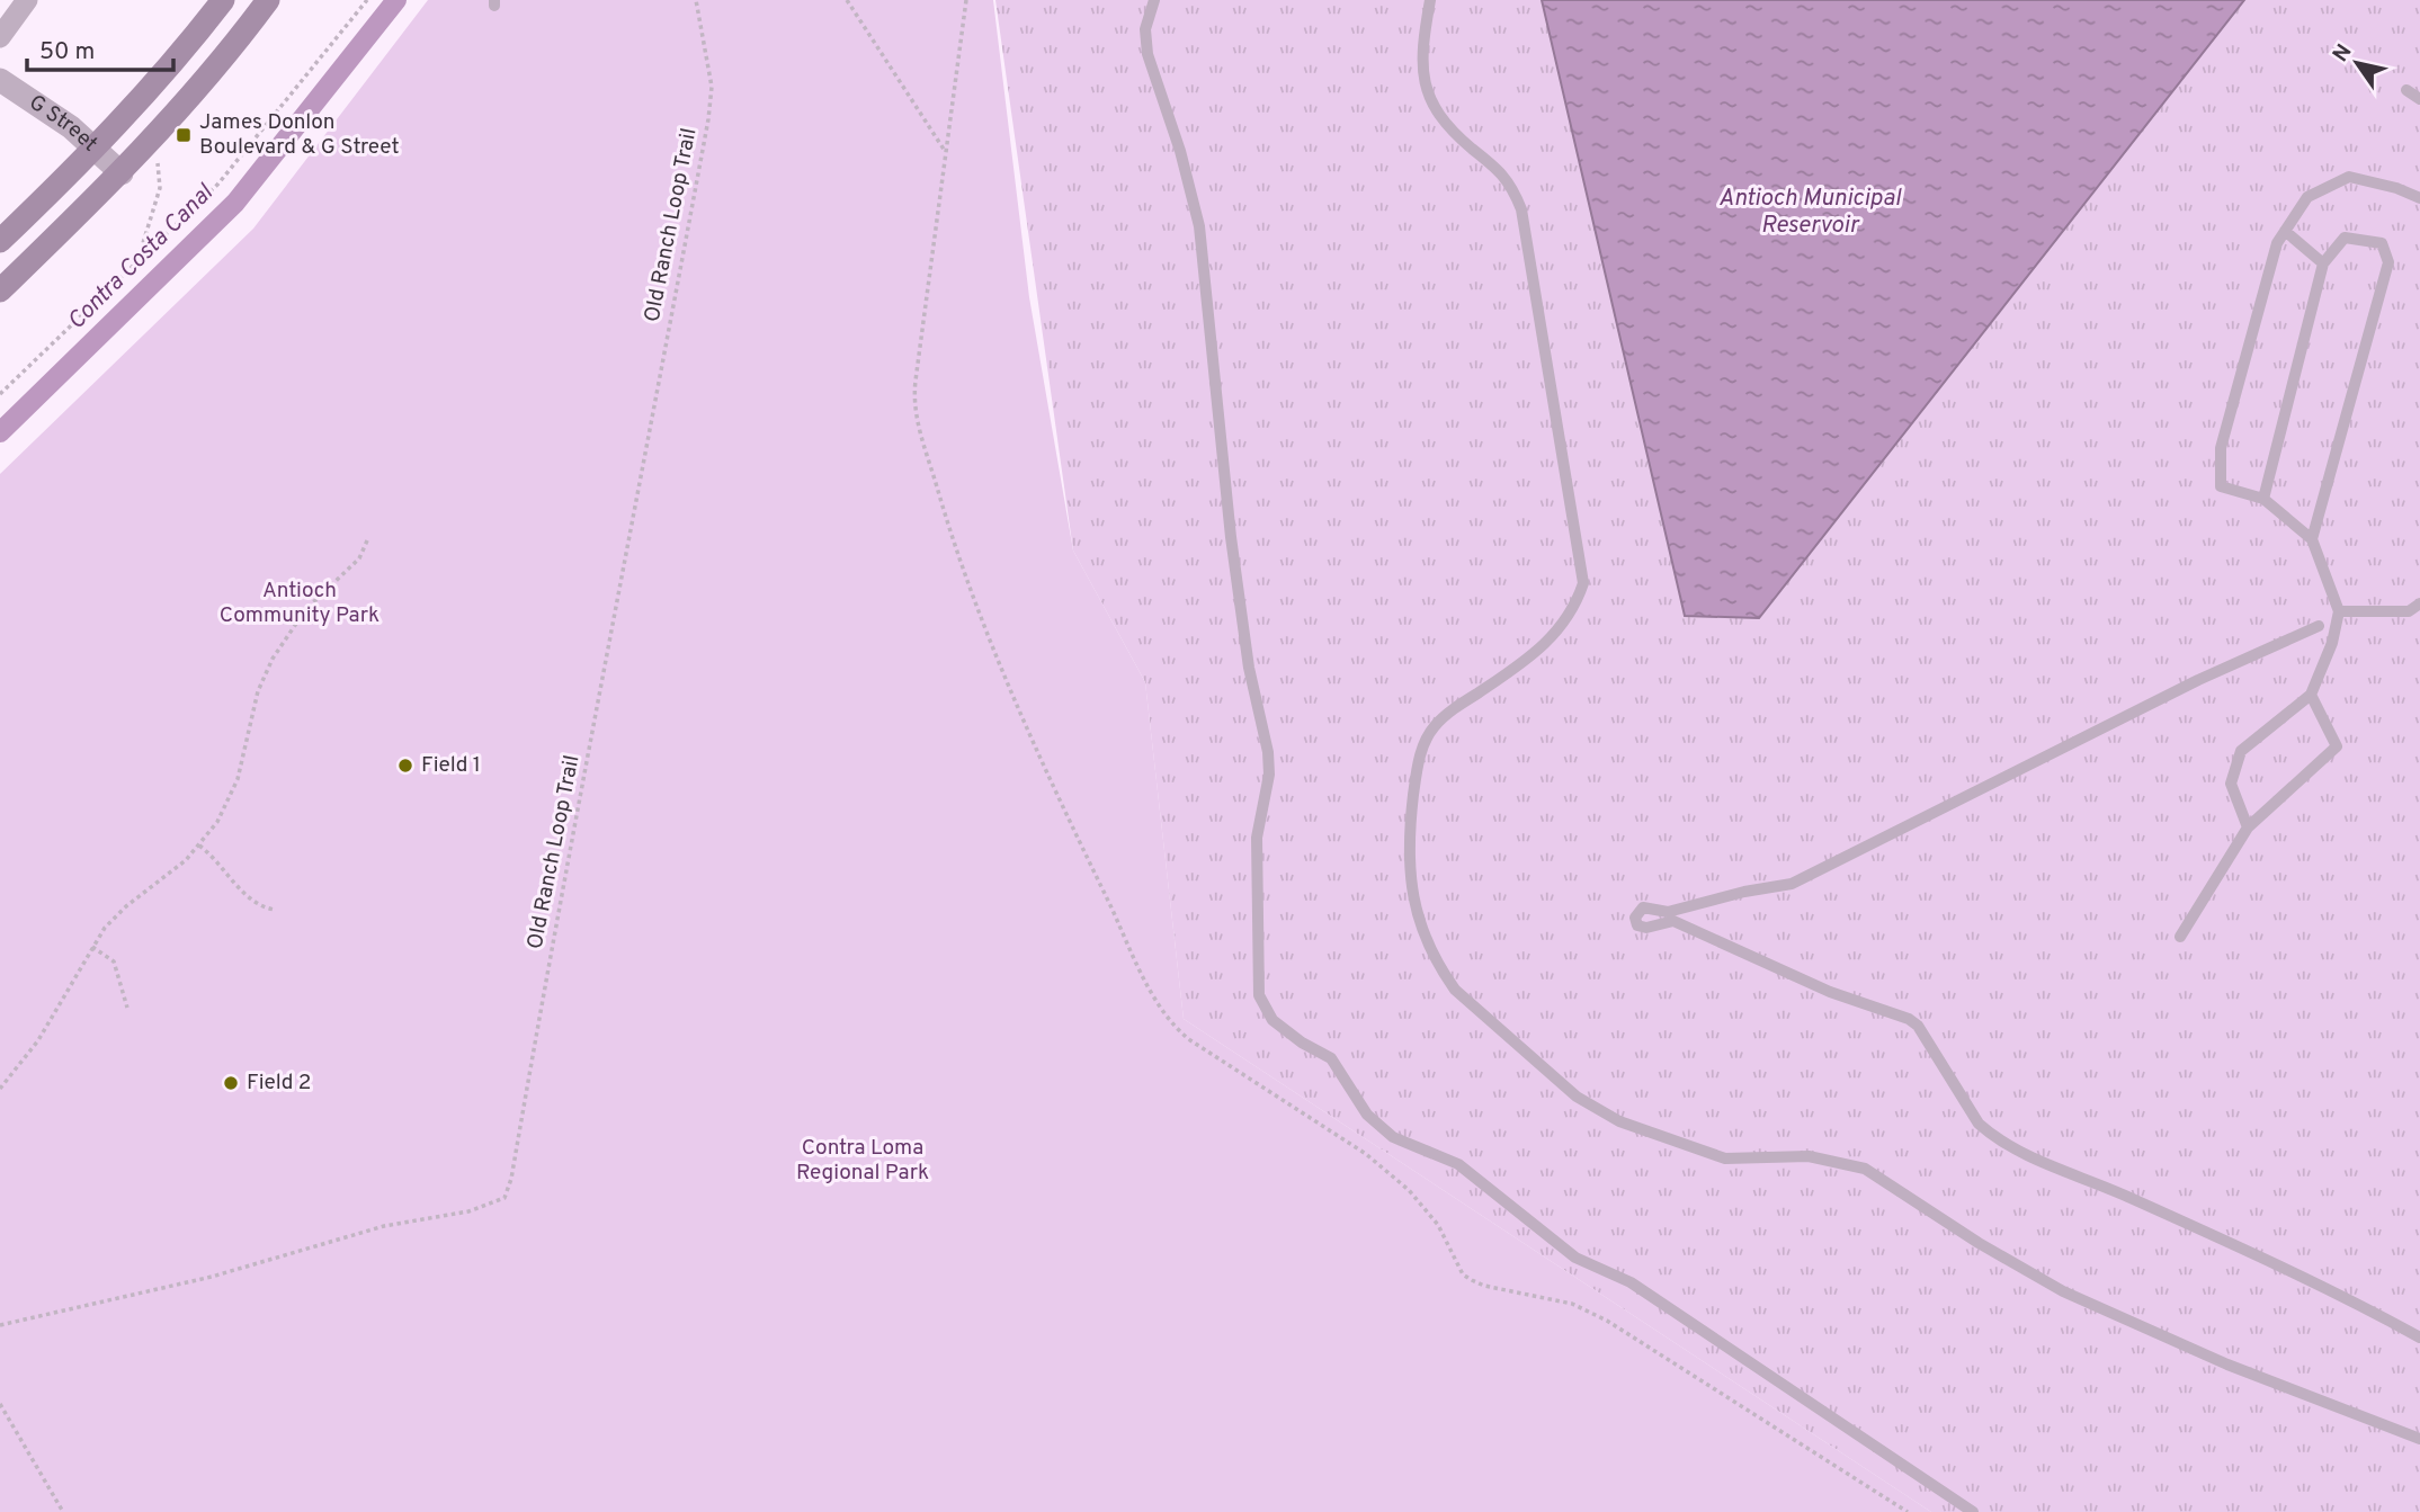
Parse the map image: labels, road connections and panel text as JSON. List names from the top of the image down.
{
  "streets": {
    "street": ["G Street"],
    "path": ["Old Ranch Loop Trail"]
  },
  "water": ["Antioch Municipal Reservoir", "Contra Costa Canal"],
  "parks": ["Antioch Community Park", "Contra Loma Regional Park"],
  "places": {
    "transit": ["James Donlon Boulevard & G Street"],
    "other": ["Field 1", "Field 2"]
  },
  "scale_bar": "50 m",
  "north": "top left"
}
